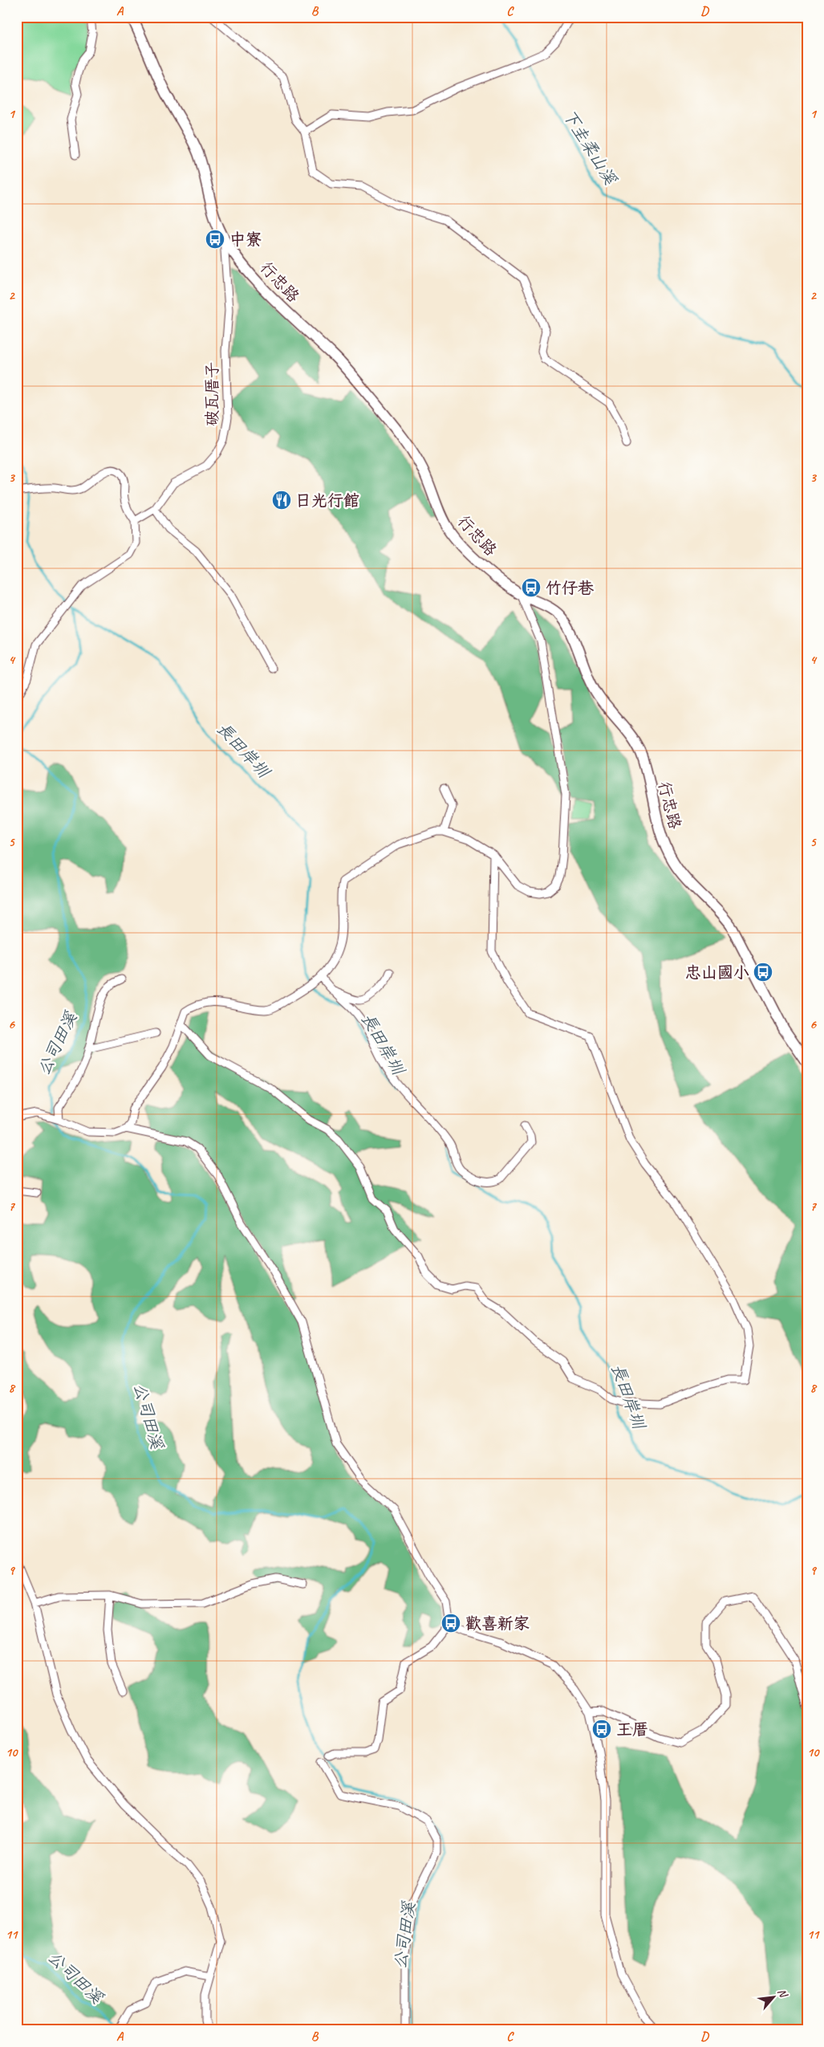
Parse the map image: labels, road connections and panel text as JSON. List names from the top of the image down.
{
  "streets": {
    "street": ["行忠路", "破瓦厝子"]
  },
  "crossings": [
    ["行忠路", "破瓦厝子"]
  ],
  "water": ["下圭柔山溪", "長田岸圳", "公司田溪"],
  "places": {
    "bus stop": [
      "中寮",
      "竹仔巷",
      "忠山國小",
      "歡喜新家",
      "王厝"
    ],
    "restaurant": ["日光行館"]
  },
  "north": "top right",
  "grid": {
    "columns": [
      "A",
      "B",
      "C",
      "D"
    ],
    "rows": [
      "1",
      "2",
      "3",
      "4",
      "5",
      "6",
      "7",
      "8",
      "9",
      "10",
      "11"
    ]
  }
}
